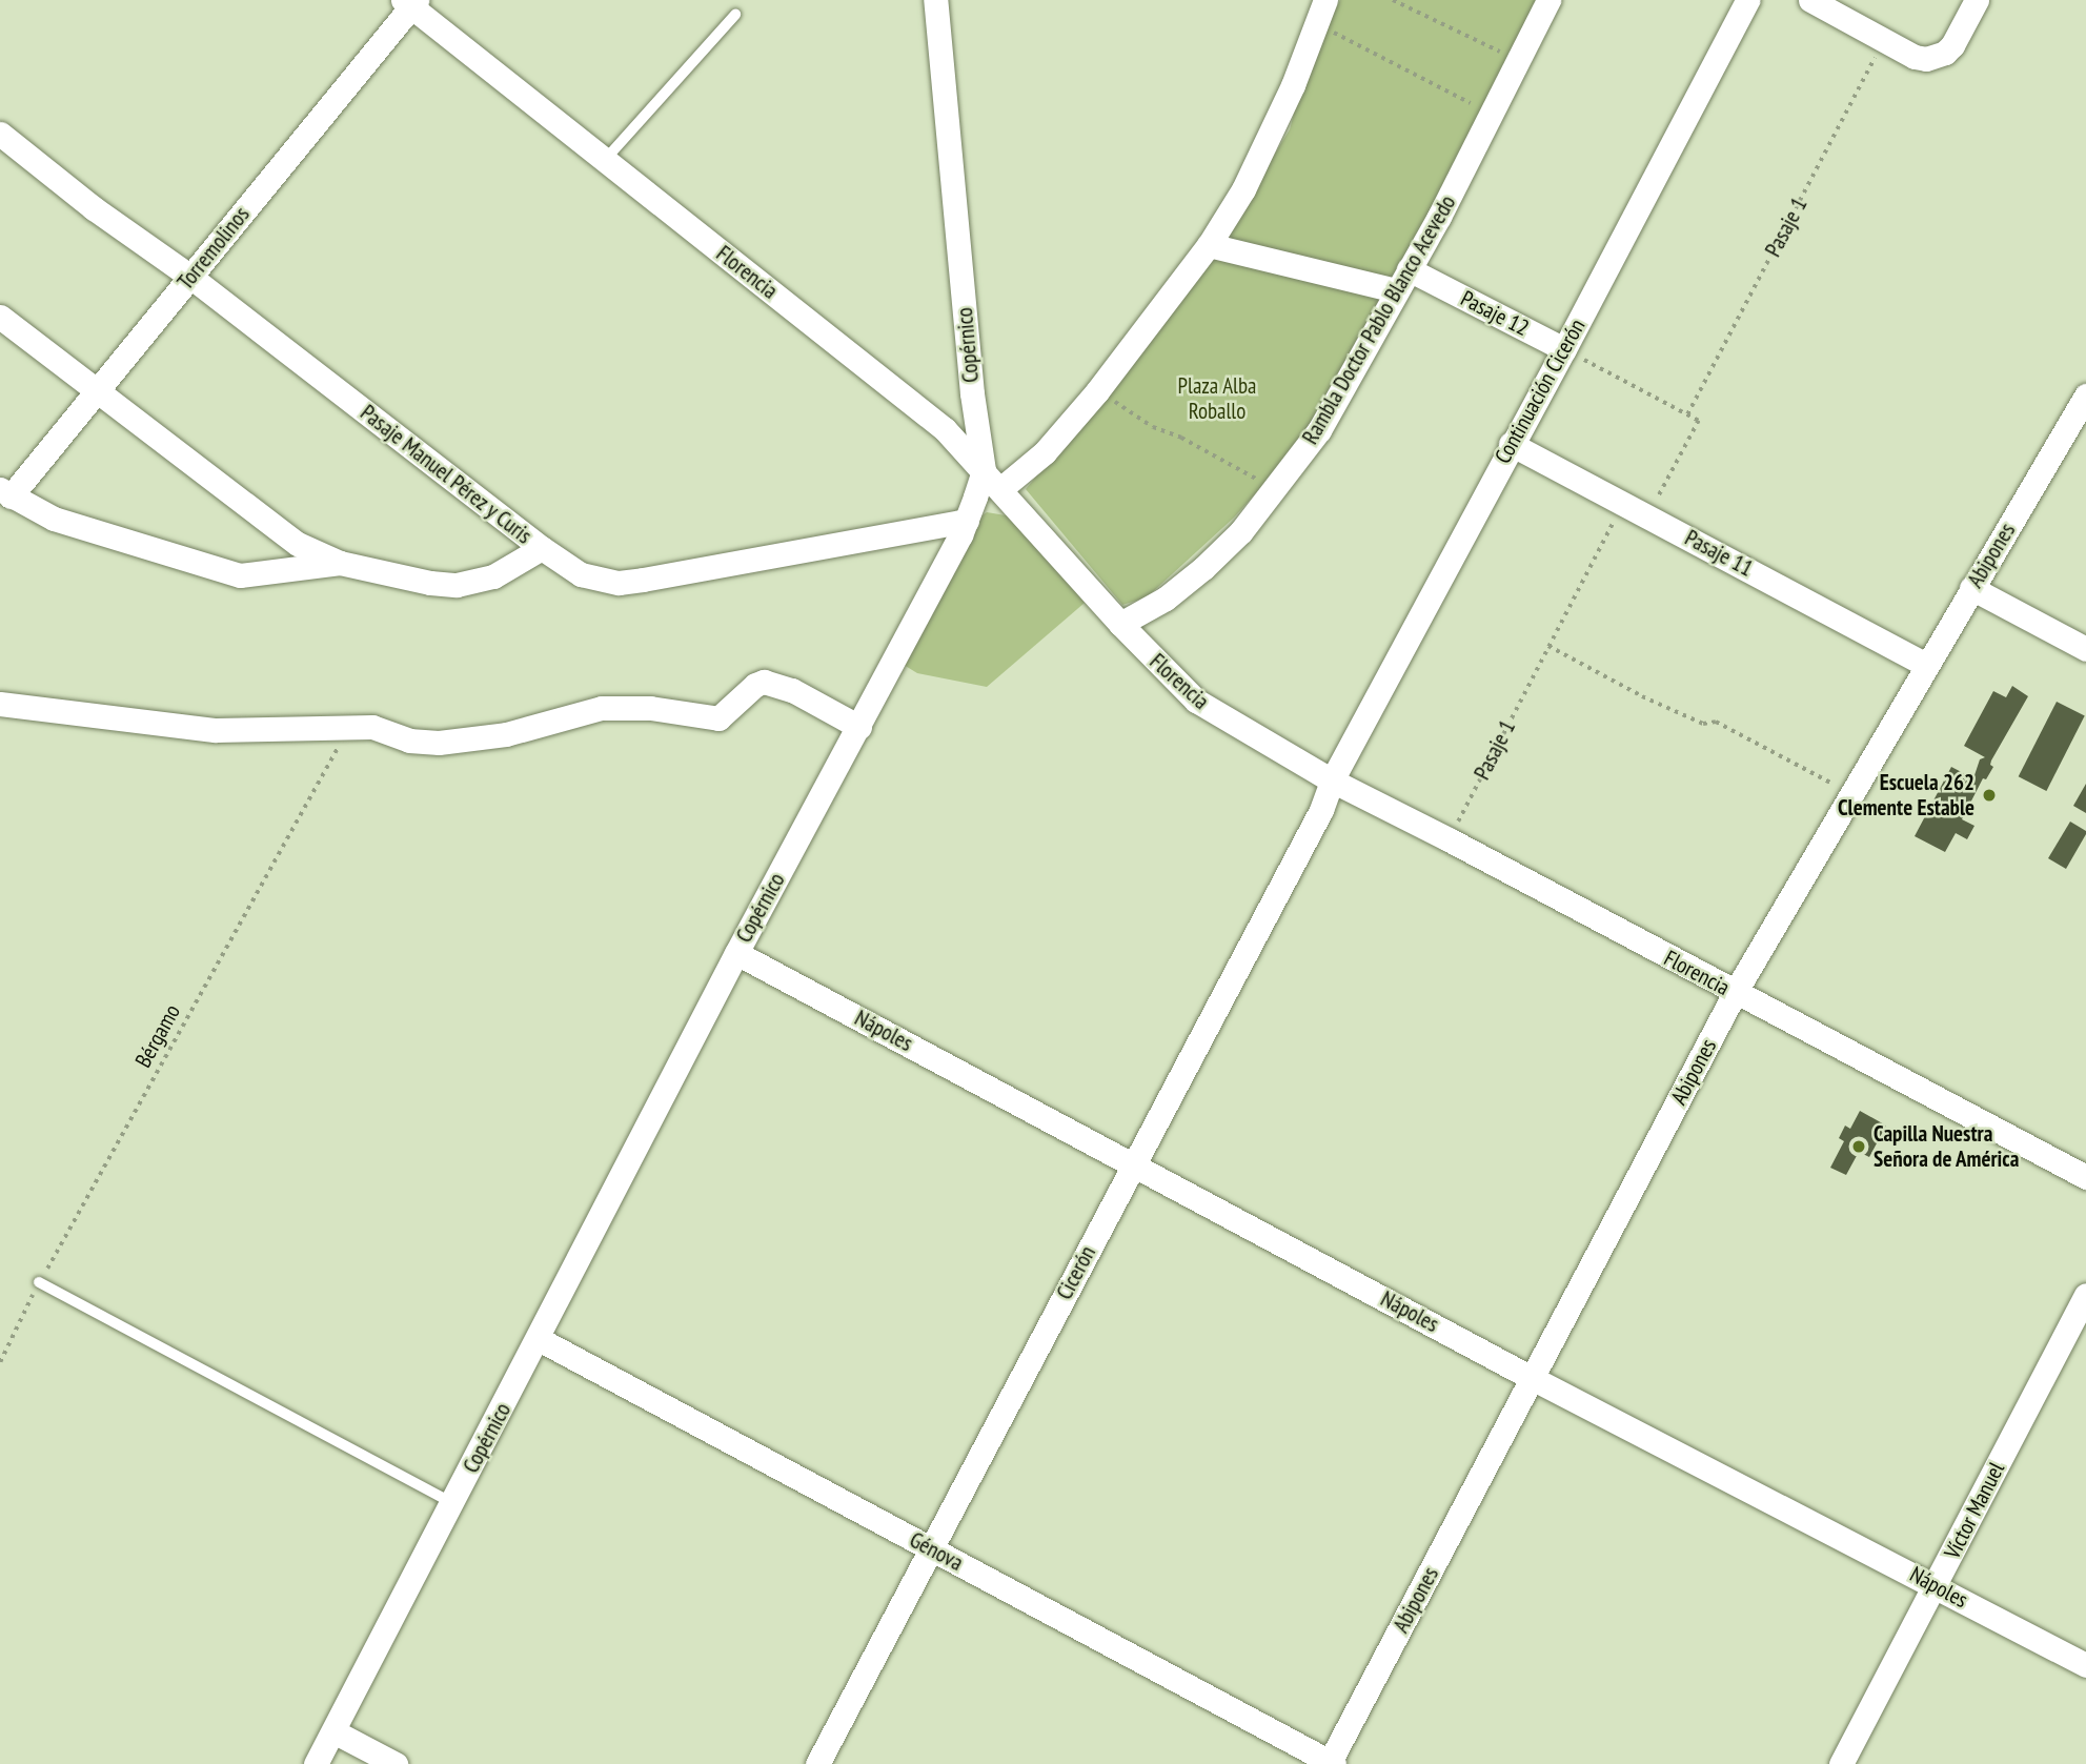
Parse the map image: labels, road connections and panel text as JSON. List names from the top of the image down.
{
  "streets": {
    "street": [
      "Torremolinos",
      "Florencia",
      "Pasaje 12",
      "Rambla Doctor Pablo Blanco Acevedo",
      "Copérnico",
      "Continuación Cicerón",
      "Pasaje Manuel Pérez y Curis",
      "Pasaje 11",
      "Abipones",
      "Nápoles",
      "Cicerón",
      "Víctor Manuel",
      "Génova"
    ],
    "path": ["Pasaje 1", "Bérgamo"]
  },
  "crossings": [
    ["Pasaje 1", "Florencia"],
    ["Pasaje 1", "Pasaje 11"],
    ["Torremolinos", "Florencia"],
    ["Torremolinos", "Pasaje Manuel Pérez y Curis"],
    ["Florencia", "Rambla Doctor Pablo Blanco Acevedo"],
    ["Florencia", "Copérnico"],
    ["Florencia", "Continuación Cicerón"],
    ["Florencia", "Abipones"],
    ["Florencia", "Cicerón"],
    ["Pasaje 12", "Rambla Doctor Pablo Blanco Acevedo"],
    ["Pasaje 12", "Continuación Cicerón"],
    ["Copérnico", "Pasaje Manuel Pérez y Curis"],
    ["Copérnico", "Nápoles"],
    ["Copérnico", "Génova"],
    ["Continuación Cicerón", "Pasaje 11"],
    ["Continuación Cicerón", "Cicerón"],
    ["Pasaje 11", "Abipones"],
    ["Abipones", "Nápoles"],
    ["Abipones", "Génova"],
    ["Nápoles", "Cicerón"],
    ["Nápoles", "Víctor Manuel"],
    ["Cicerón", "Génova"]
  ],
  "parks": ["Plaza Alba Roballo"],
  "places": ["Escuela 262 Clemente Estable", "Capilla Nuestra Señora de América"]
}
